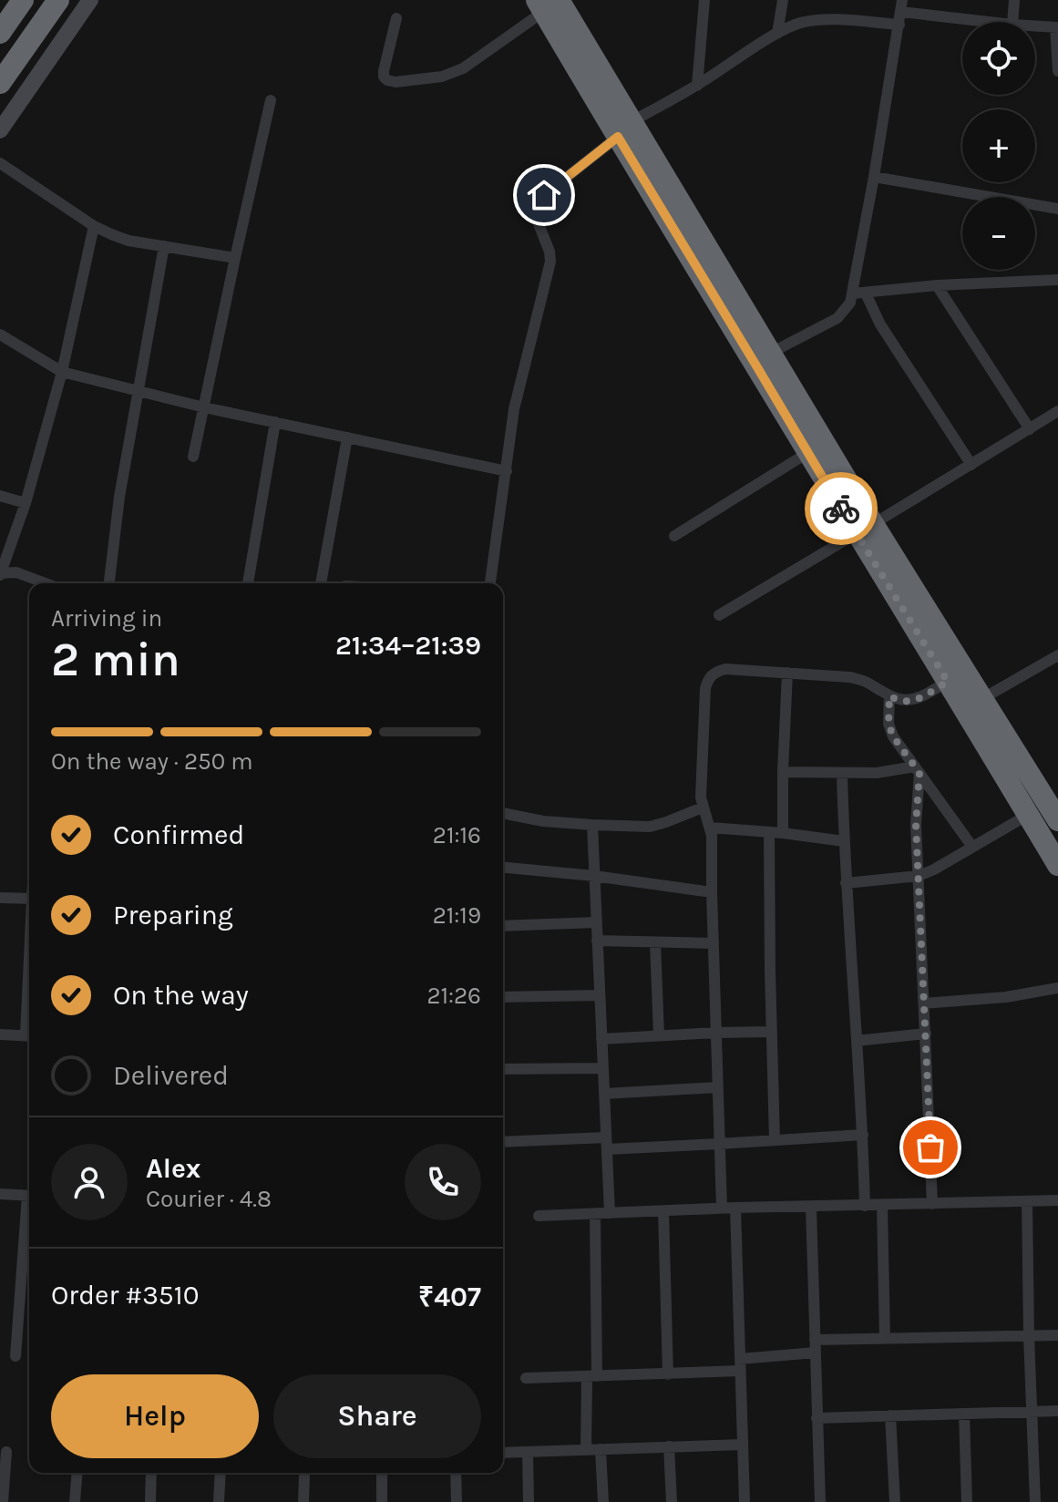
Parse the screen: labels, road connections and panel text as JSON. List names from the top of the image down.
{
  "page": {
    "map_buttons": ["+", "−"],
    "heading": ["2 min", "Arriving in", "21:34–21:39"],
    "panel": [
      "Alex",
      "Courier · 4.8",
      "Order #3510",
      "₹407"
    ],
    "bar": "On the way · 250 m",
    "list": [
      ["Confirmed", "21:16"],
      ["Preparing", "21:19"],
      ["On the way", "21:26"],
      "Delivered"
    ],
    "buttons": ["Help", "Share"]
  }
}
